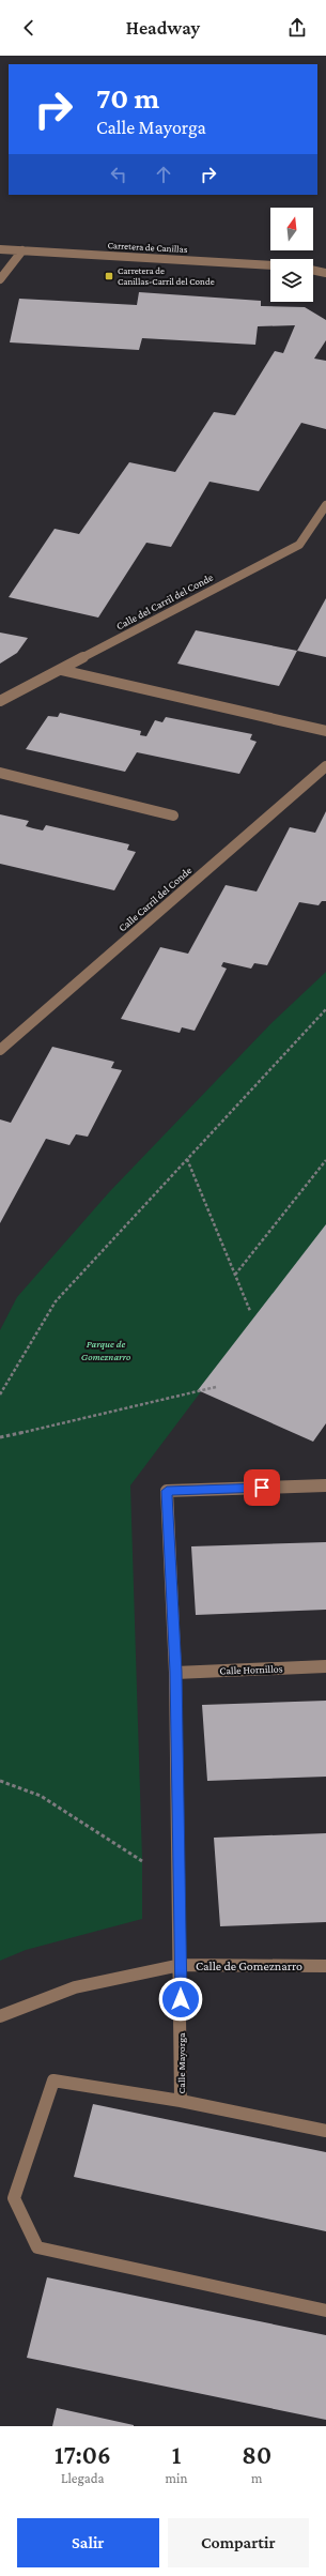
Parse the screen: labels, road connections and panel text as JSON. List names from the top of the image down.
{
  "streets": {
    "street": [
      "Carretera de Canillas",
      "Calle del Carril del Conde",
      "Calle Carril del Conde",
      "Calle Hornillos",
      "Calle de Gomeznarro",
      "Calle Mayorga"
    ]
  },
  "crossings": [
    ["Calle Hornillos", "Calle Mayorga"],
    ["Calle de Gomeznarro", "Calle Mayorga"]
  ],
  "parks": ["Parque de Gomeznarro"],
  "places": {
    "transit": ["Carretera de Canillas-Carril del Conde"]
  },
  "north": "top",
  "page": {
    "header": "Headway",
    "turn": ["70 m", "Calle Mayorga"],
    "eta": [
      "17:06",
      "Llegada",
      "1",
      "min",
      "80",
      "m"
    ],
    "buttons": ["Salir", "Compartir"]
  }
}
